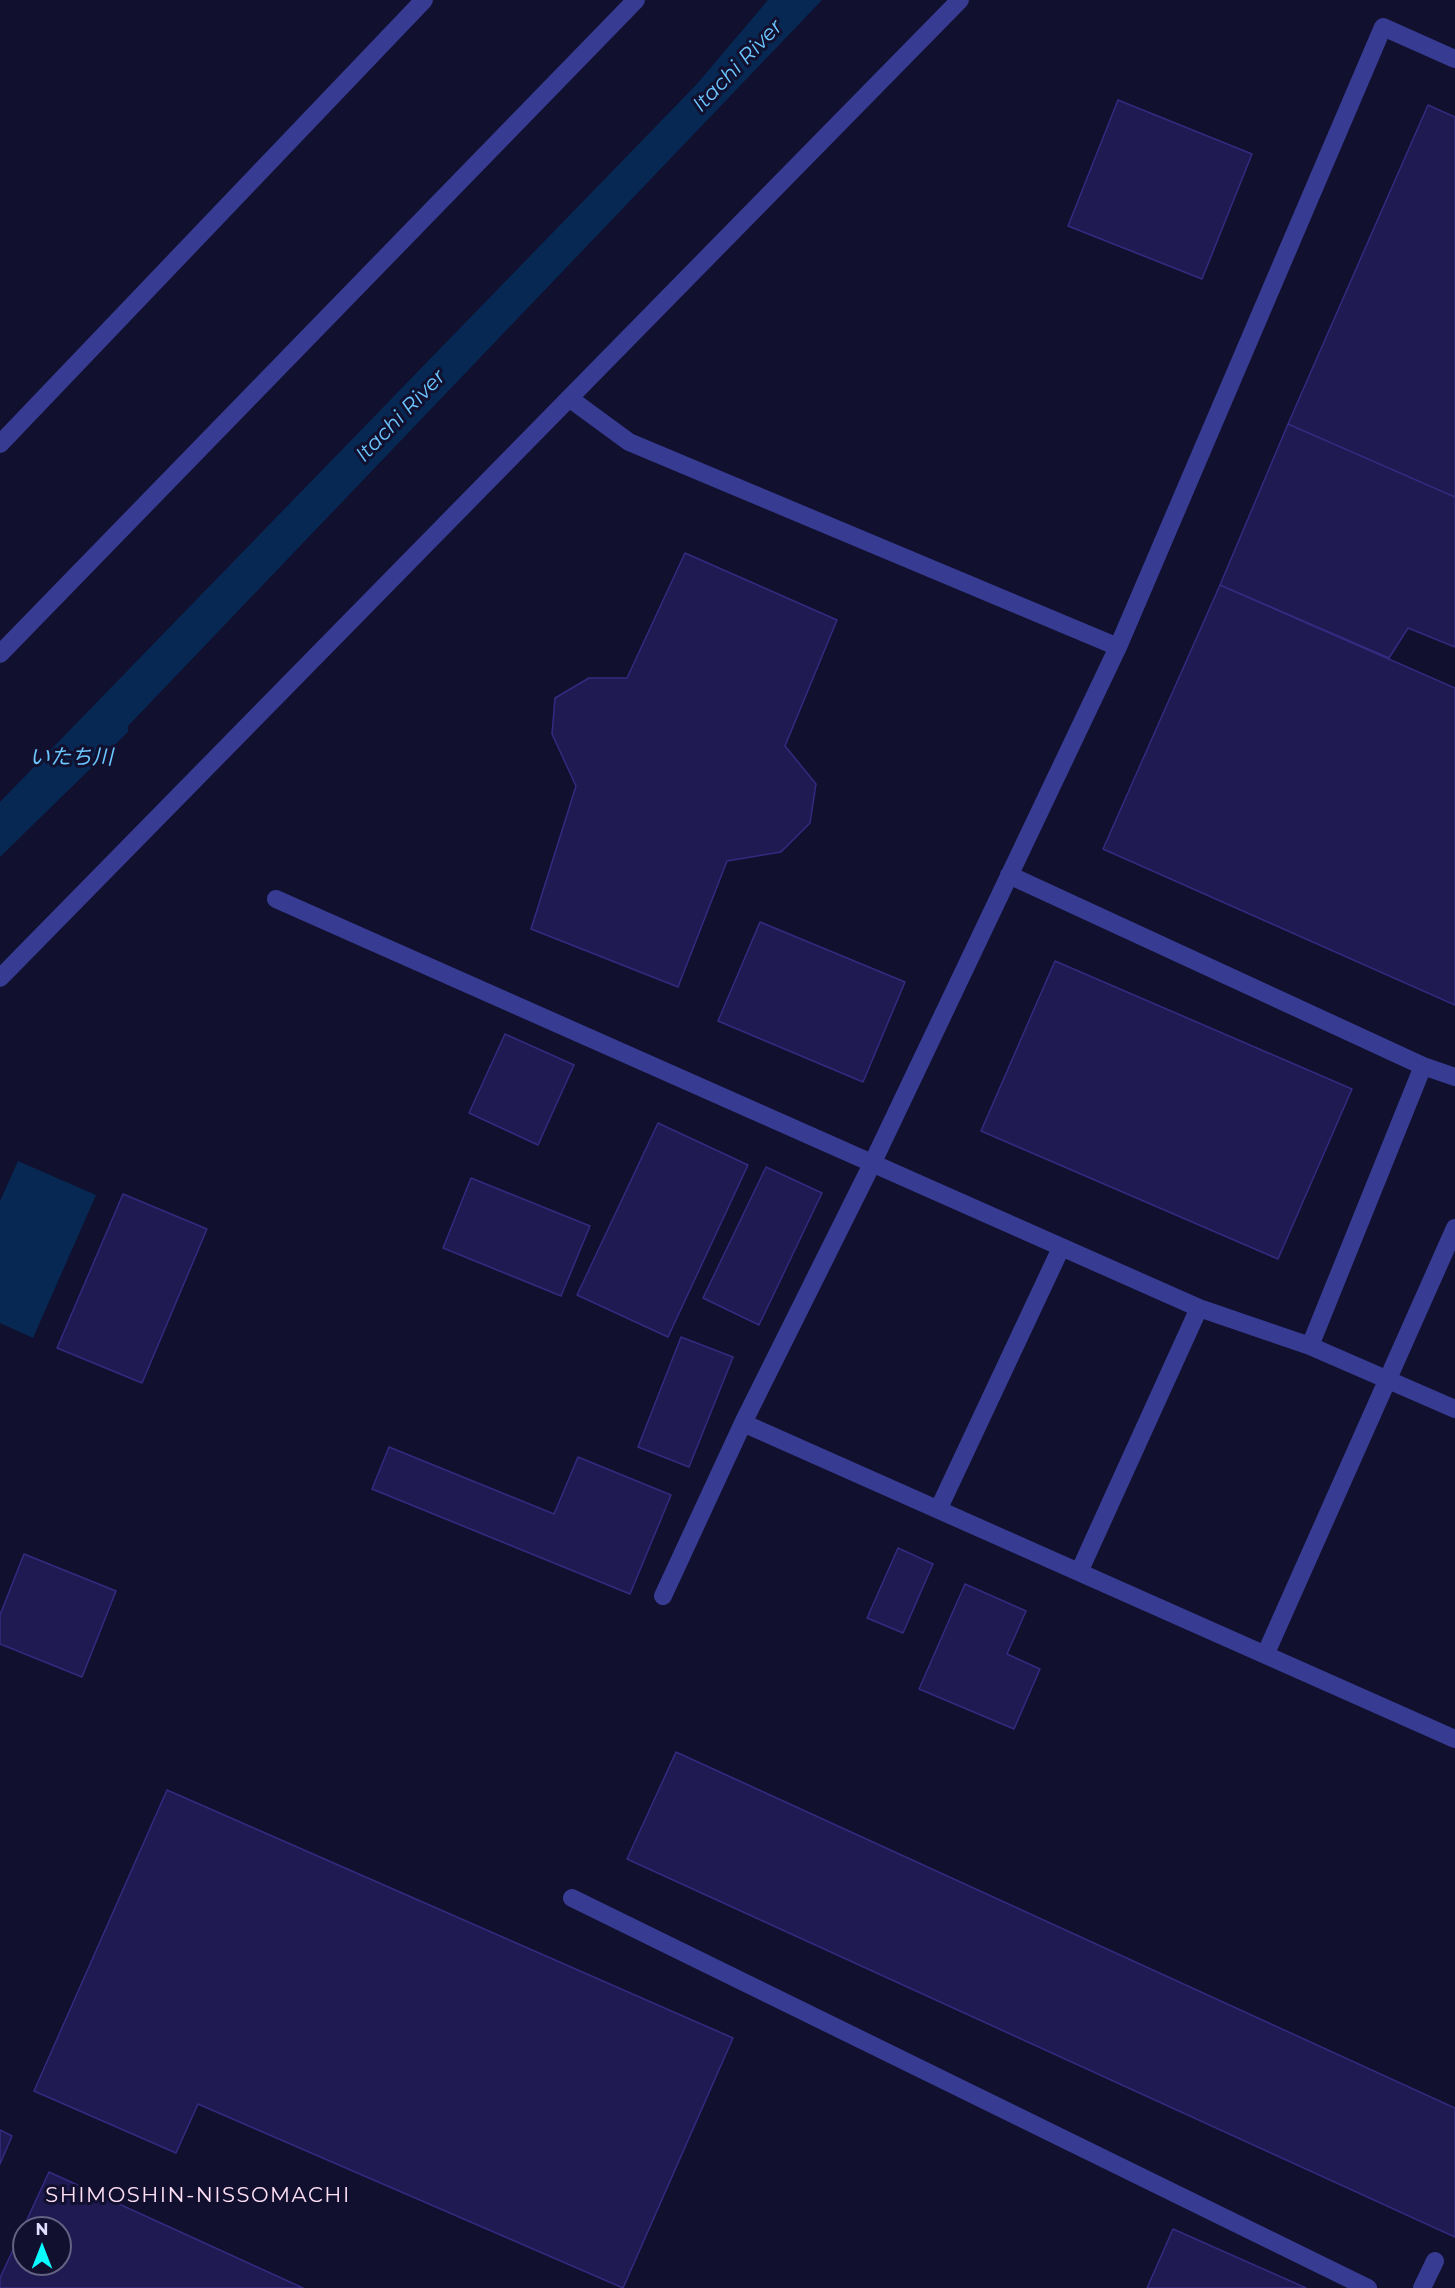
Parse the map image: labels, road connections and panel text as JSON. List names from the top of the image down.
{
  "districts": ["SHIMOSHIN-NISSOMACHI"],
  "water": ["Itachi River", "いたち川"],
  "north": "top"
}
